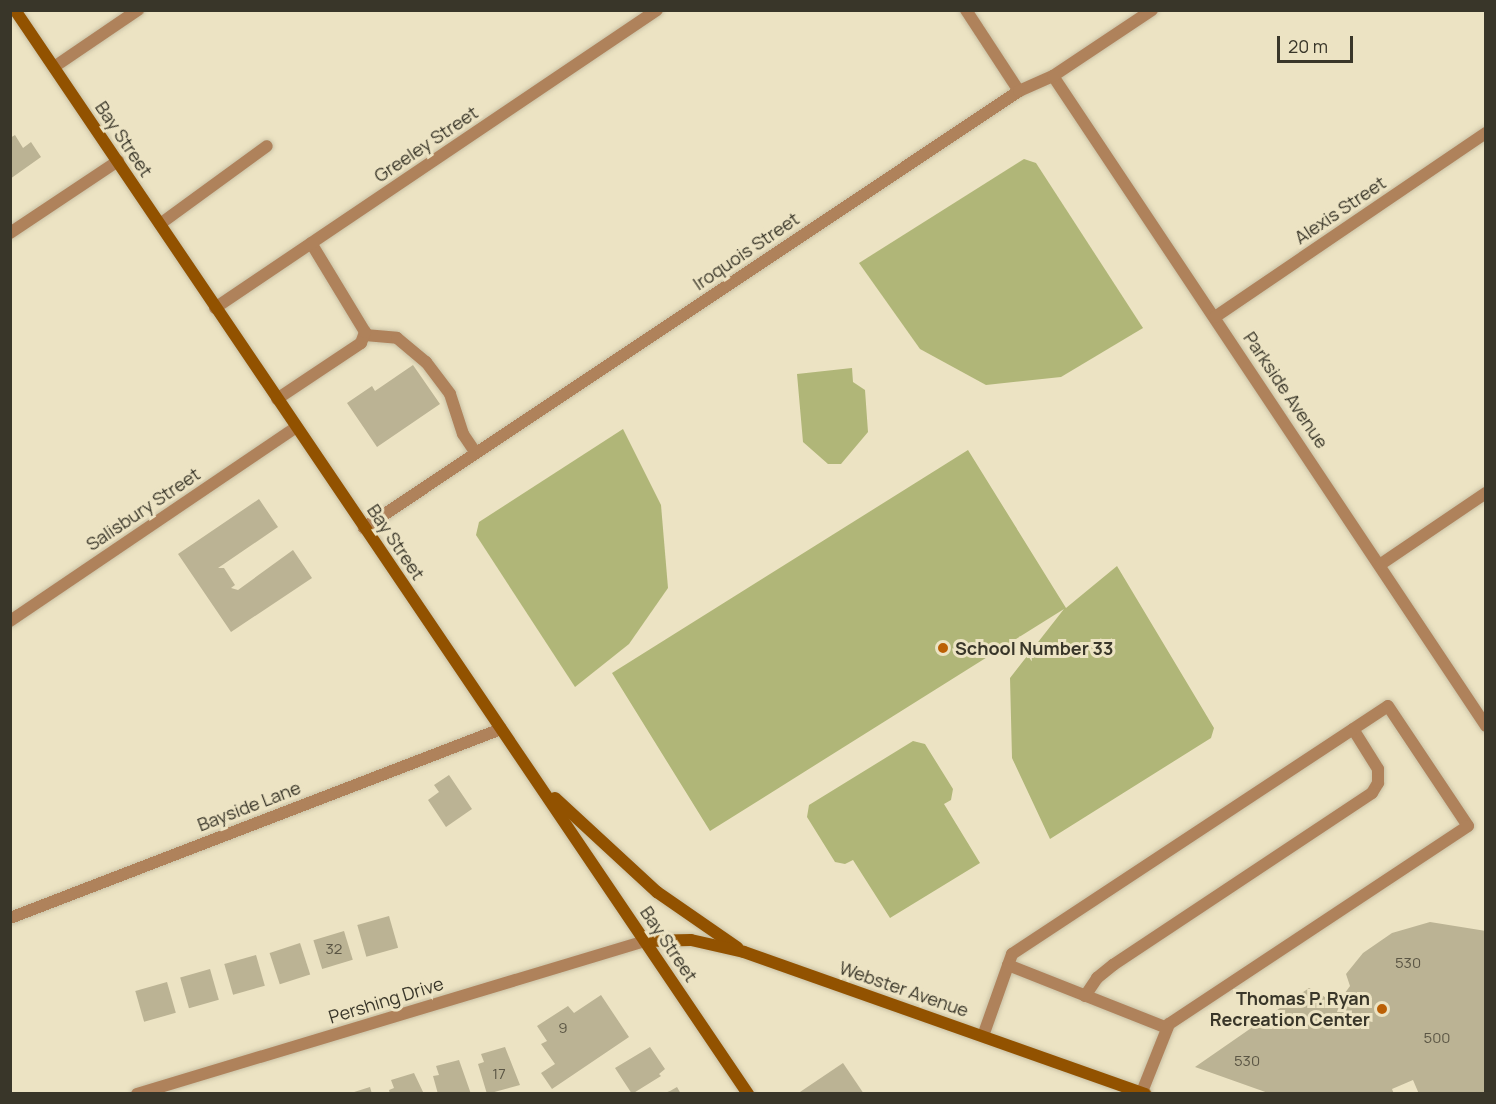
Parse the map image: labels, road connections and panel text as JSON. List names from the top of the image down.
{
  "streets": {
    "street": [
      "Bay Street",
      "Greeley Street",
      "Alexis Street",
      "Iroquois Street",
      "Parkside Avenue",
      "Salisbury Street",
      "Bayside Lane",
      "Webster Avenue",
      "Pershing Drive"
    ]
  },
  "crossings": [
    ["Bay Street", "Greeley Street"],
    ["Bay Street", "Iroquois Street"],
    ["Bay Street", "Salisbury Street"],
    ["Bay Street", "Bayside Lane"],
    ["Bay Street", "Webster Avenue"],
    ["Bay Street", "Pershing Drive"],
    ["Alexis Street", "Parkside Avenue"],
    ["Iroquois Street", "Parkside Avenue"],
    ["Webster Avenue", "Pershing Drive"]
  ],
  "places": ["School Number 33", "Thomas P. Ryan Recreation Center"],
  "house_numbers": [
    "32",
    "530",
    "9",
    "500",
    "530",
    "17"
  ],
  "scale_bar": "20 m"
}
